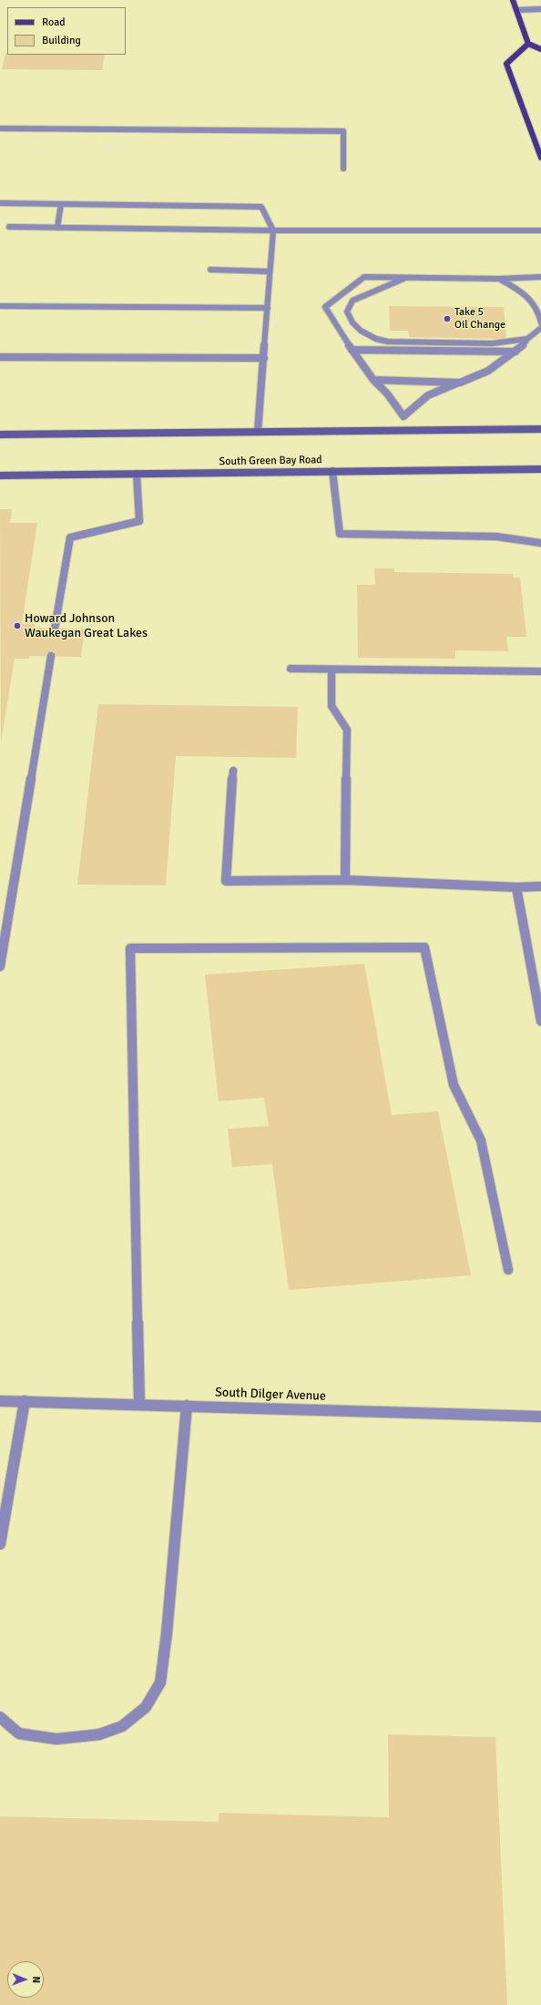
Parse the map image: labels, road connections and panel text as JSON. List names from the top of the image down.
{
  "streets": {
    "main road": ["South Green Bay Road"],
    "street": ["South Dilger Avenue"]
  },
  "places": ["Take 5 Oil Change", "Howard Johnson Waukegan Great Lakes"],
  "legend": ["Road", "Building"],
  "north": "right"
}
